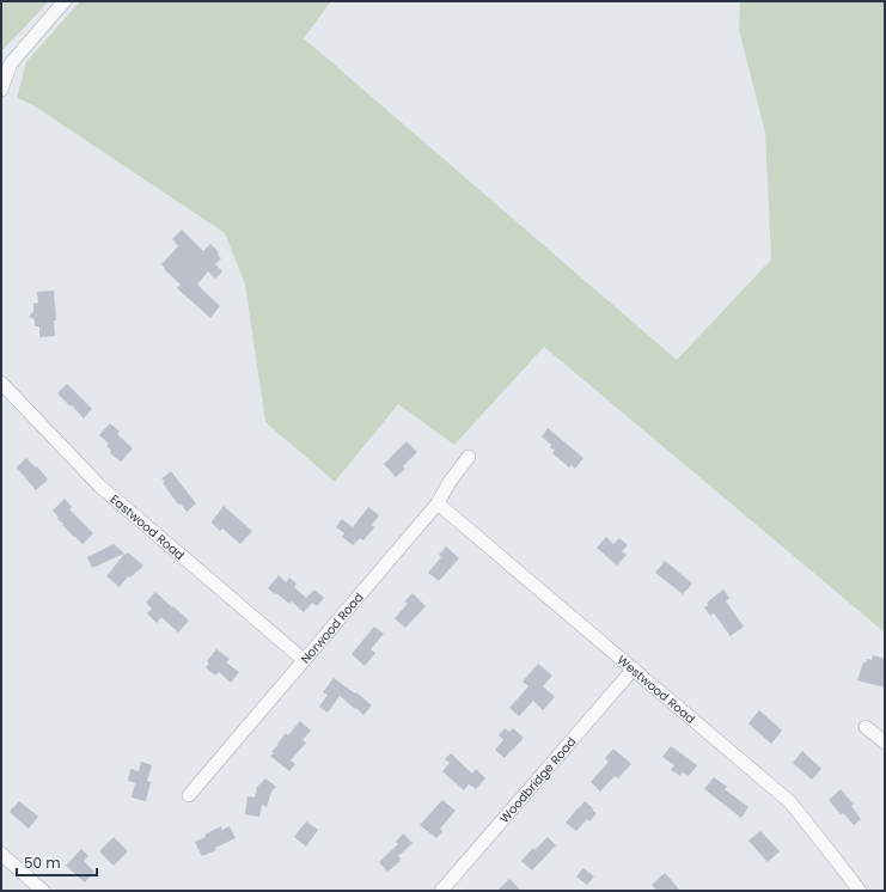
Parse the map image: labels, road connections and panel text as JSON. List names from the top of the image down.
{
  "streets": {
    "street": [
      "Eastwood Road",
      "Norwood Road",
      "Westwood Road",
      "Woodbridge Road"
    ]
  },
  "crossings": [
    ["Eastwood Road", "Norwood Road"],
    ["Norwood Road", "Westwood Road"],
    ["Westwood Road", "Woodbridge Road"]
  ],
  "scale_bar": "50 m"
}
